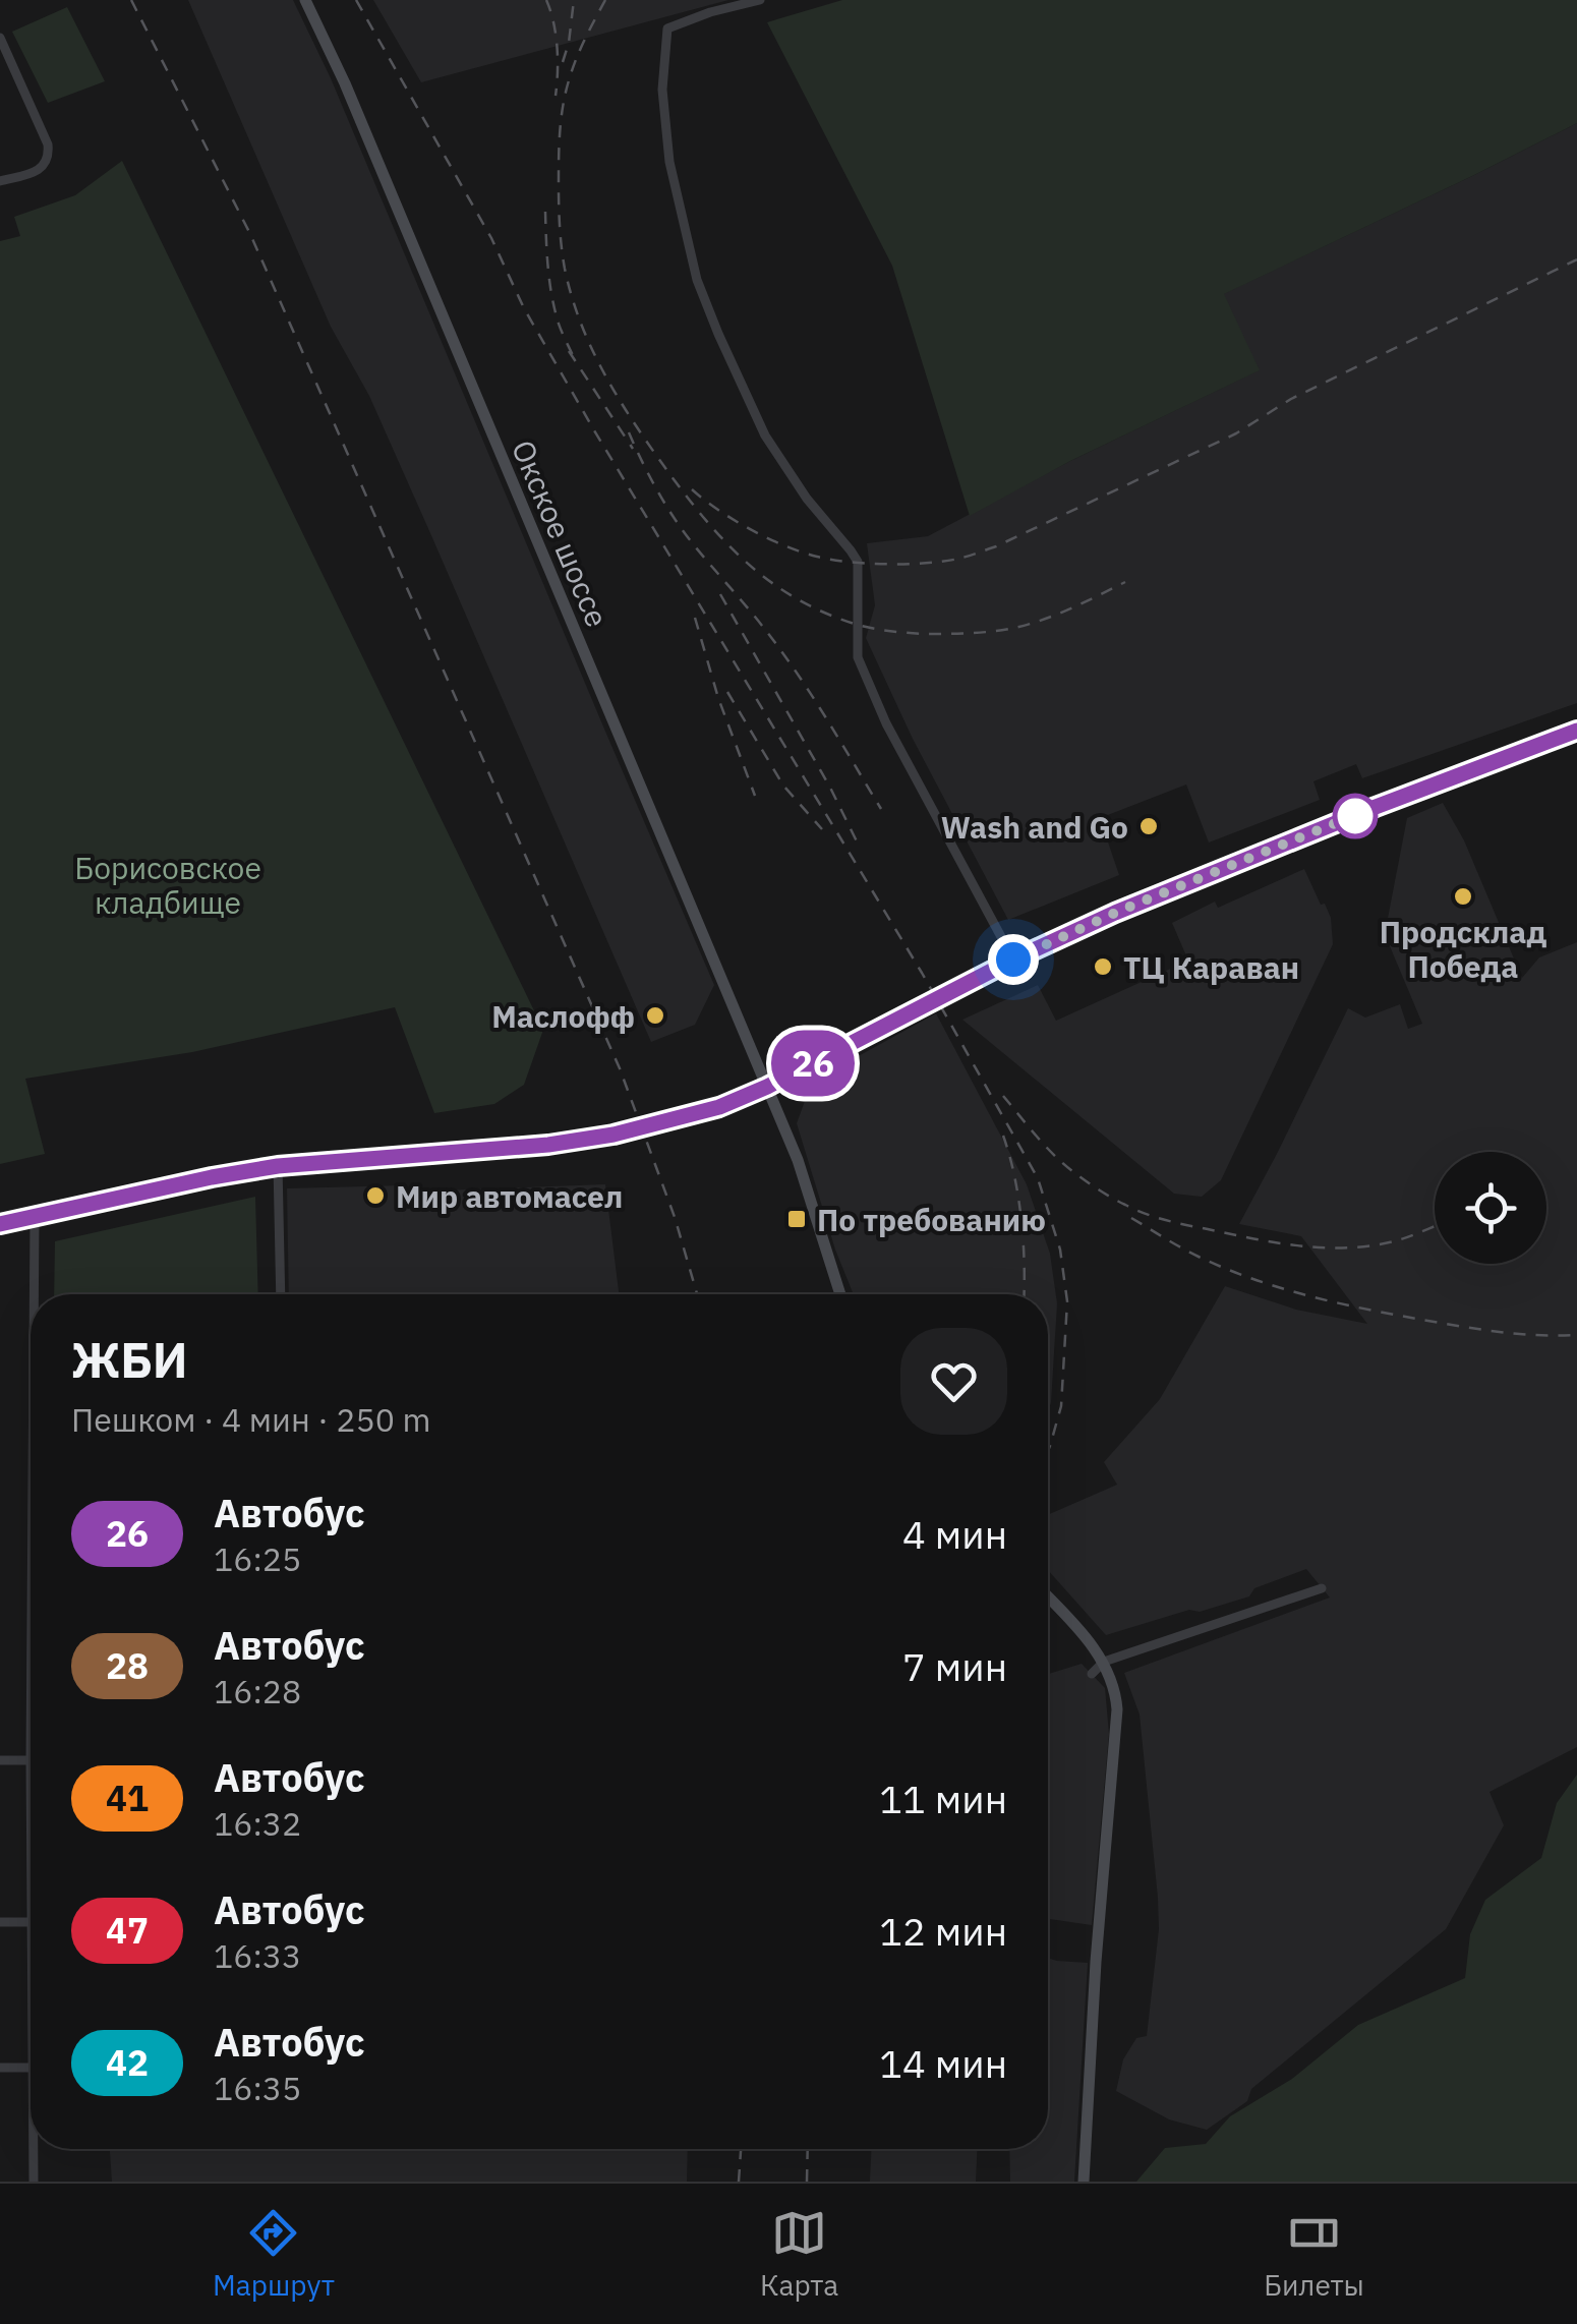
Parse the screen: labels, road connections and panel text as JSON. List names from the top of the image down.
{
  "streets": {
    "main road": ["Окское шоссе"]
  },
  "parks": ["Борисовское кладбище"],
  "places": {
    "other": [
      "Wash and Go",
      "Продсклад Победа",
      "ТЦ Караван",
      "Маслофф",
      "Мир автомасел"
    ],
    "transit": ["По требованию"]
  },
  "lines": ["bus line 26"],
  "page": {
    "on_map": "26",
    "heading": ["ЖБИ", "Пешком · 4 мин · 250 m"],
    "list": [
      {
        "mark": "26",
        "name": "Автобус",
        "note": "16:25",
        "value": "4 мин"
      },
      {
        "mark": "28",
        "name": "Автобус",
        "note": "16:28",
        "value": "7 мин"
      },
      {
        "mark": "41",
        "name": "Автобус",
        "note": "16:32",
        "value": "11 мин"
      },
      {
        "mark": "47",
        "name": "Автобус",
        "note": "16:33",
        "value": "12 мин"
      },
      {
        "mark": "42",
        "name": "Автобус",
        "note": "16:35",
        "value": "14 мин"
      }
    ],
    "tabs": ["Маршрут", "Карта", "Билеты"]
  }
}
